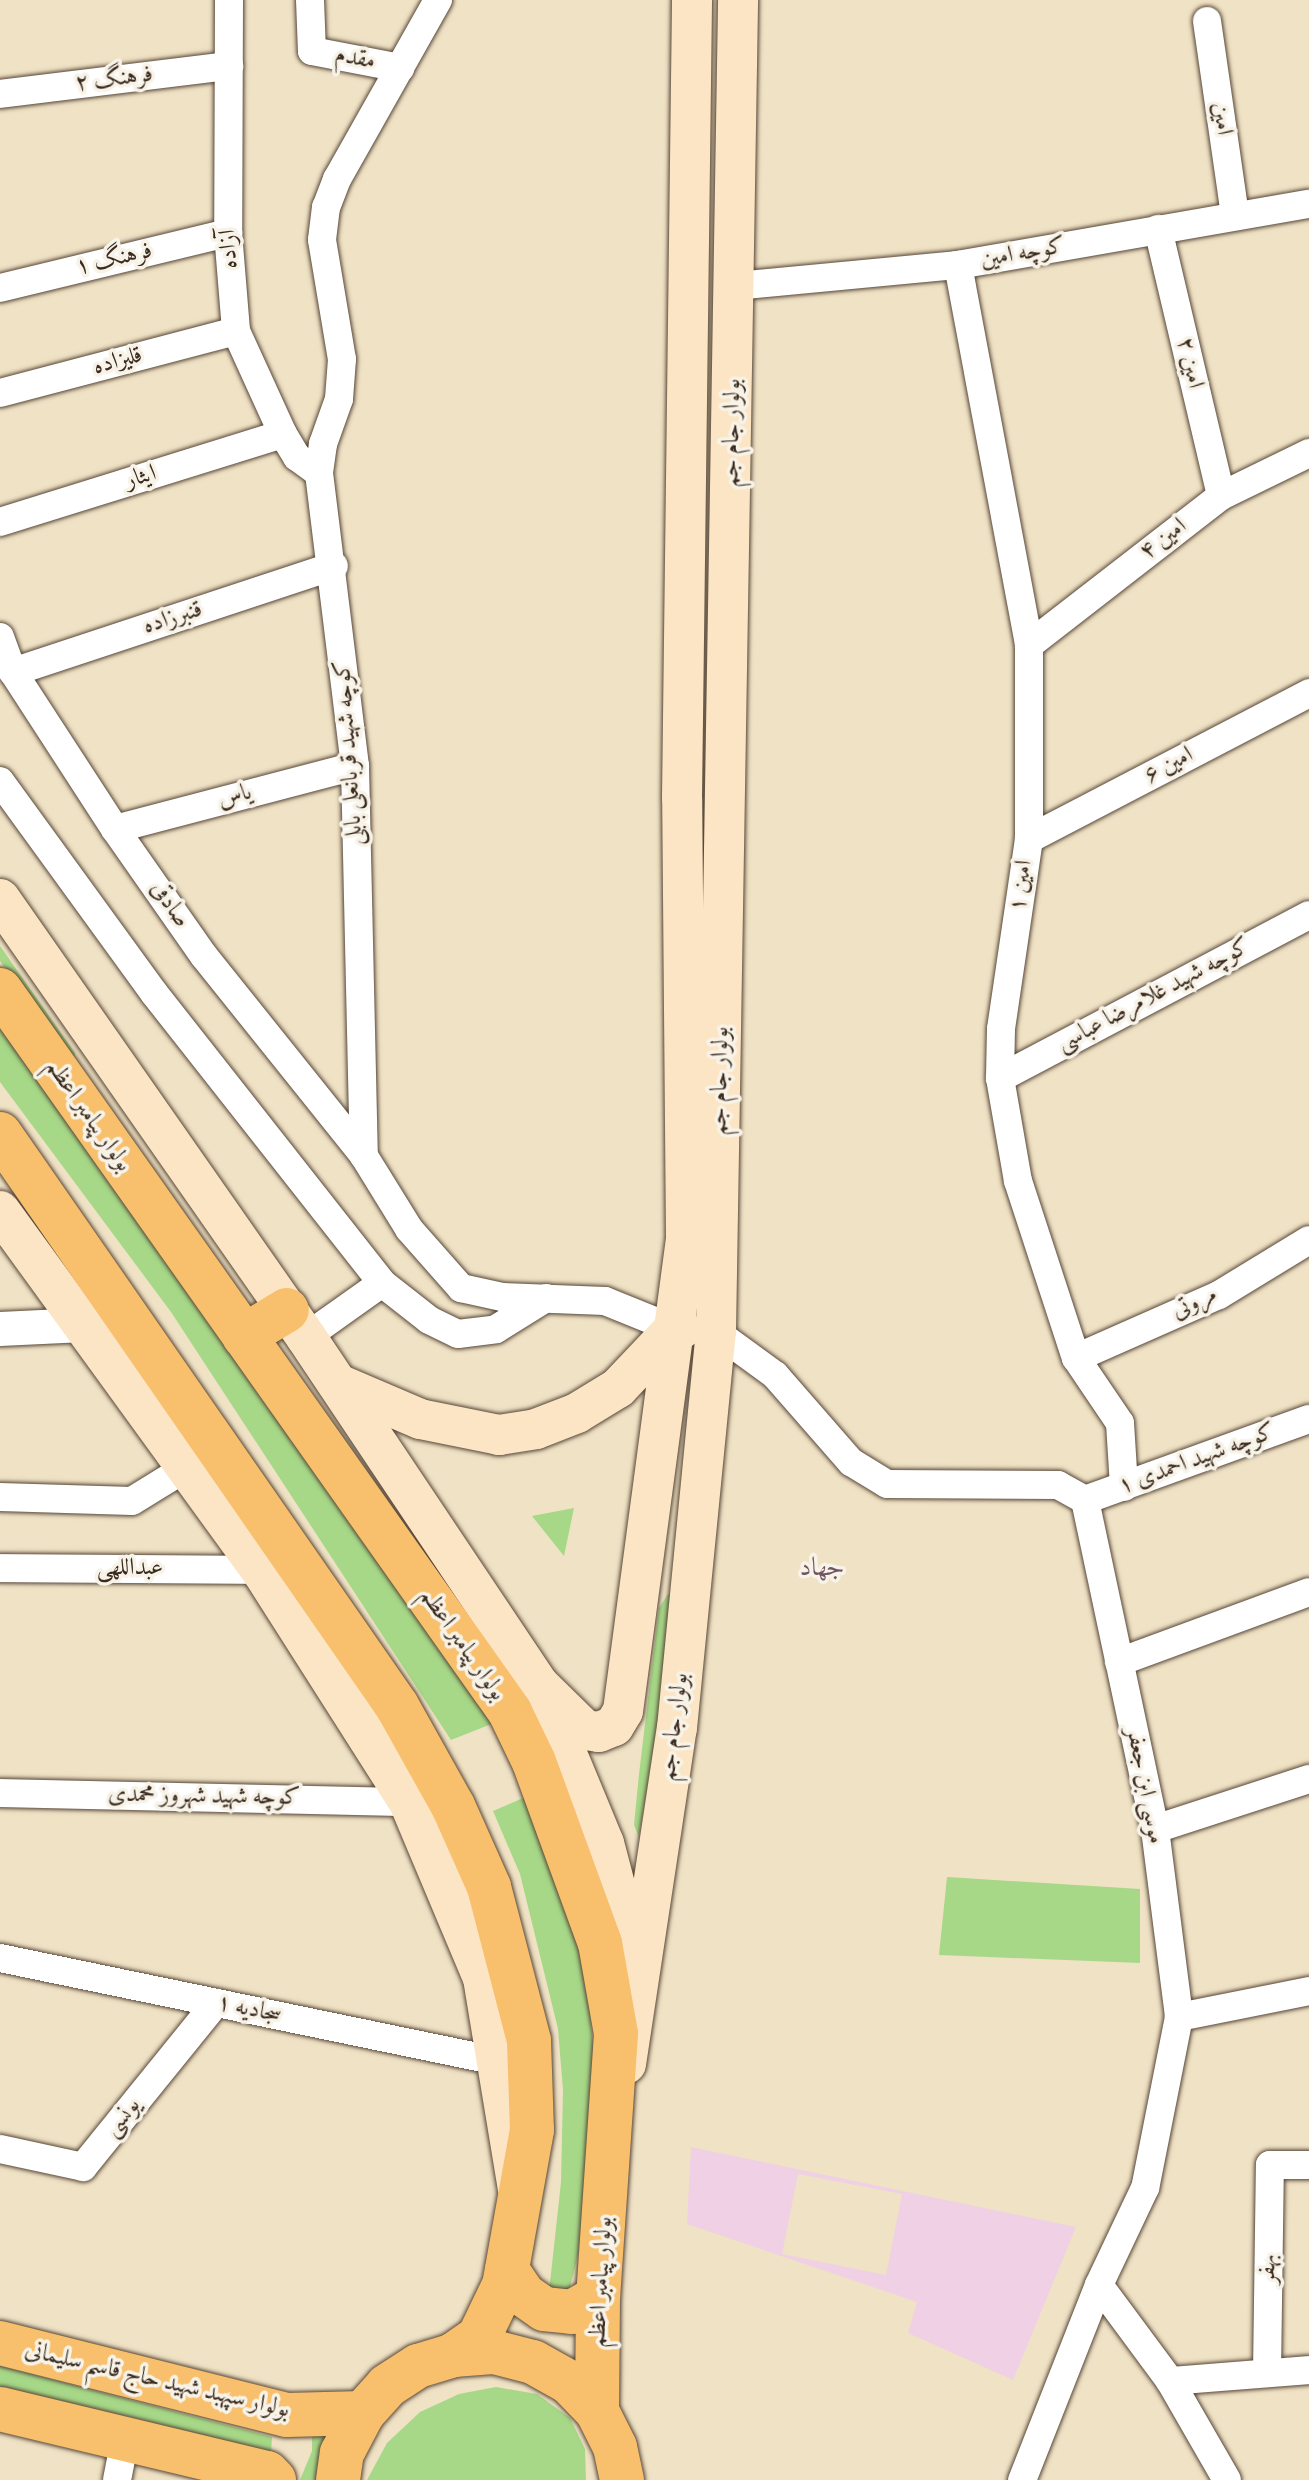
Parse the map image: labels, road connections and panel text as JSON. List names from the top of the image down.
{
  "streets": {
    "main road": ["بولوار جام جم", "بولوار پیامبر اعظم", "بولوار سپهبد شهید حاج قاسم سلیمانی"],
    "street": [
      "مقدم",
      "فرهنگ ۲",
      "امین",
      "آزاده",
      "کوچه امین",
      "فرهنگ ۱",
      "قلیزاده",
      "امین ۲",
      "ایثار",
      "امین ۴",
      "قنبرزاده",
      "کوچه شهید قربانعلی بابلی",
      "امین ۶",
      "یاس",
      "امین ۱",
      "صادقی",
      "کوچه شهید غلامرضا عباسی",
      "مروتی",
      "کوچه شهید احمدی ۱",
      "عبداللهی",
      "موسی ابن جعفر",
      "کوچه شهید شهروز محمدی",
      "سجادیه ۱",
      "یونسی",
      "بهفر"
    ]
  },
  "crossings": [
    ["مقدم", "کوچه شهید قربانعلی بابلی"],
    ["فرهنگ ۲", "آزاده"],
    ["امین", "کوچه امین"],
    ["آزاده", "فرهنگ ۱"],
    ["آزاده", "قلیزاده"],
    ["آزاده", "ایثار"],
    ["آزاده", "کوچه شهید قربانعلی بابلی"],
    ["کوچه امین", "امین ۲"],
    ["کوچه امین", "بولوار جام جم"],
    ["کوچه امین", "امین ۱"],
    ["امین ۲", "امین ۴"],
    ["بولوار جام جم", "بولوار پیامبر اعظم"],
    ["امین ۴", "امین ۱"],
    ["قنبرزاده", "کوچه شهید قربانعلی بابلی"],
    ["قنبرزاده", "صادقی"],
    ["کوچه شهید قربانعلی بابلی", "یاس"],
    ["کوچه شهید قربانعلی بابلی", "صادقی"],
    ["امین ۶", "امین ۱"],
    ["یاس", "صادقی"],
    ["امین ۱", "کوچه شهید غلامرضا عباسی"],
    ["امین ۱", "مروتی"],
    ["امین ۱", "کوچه شهید احمدی ۱"],
    ["کوچه شهید احمدی ۱", "موسی ابن جعفر"],
    ["سجادیه ۱", "یونسی"]
  ],
  "districts": ["جهاد"]
}
